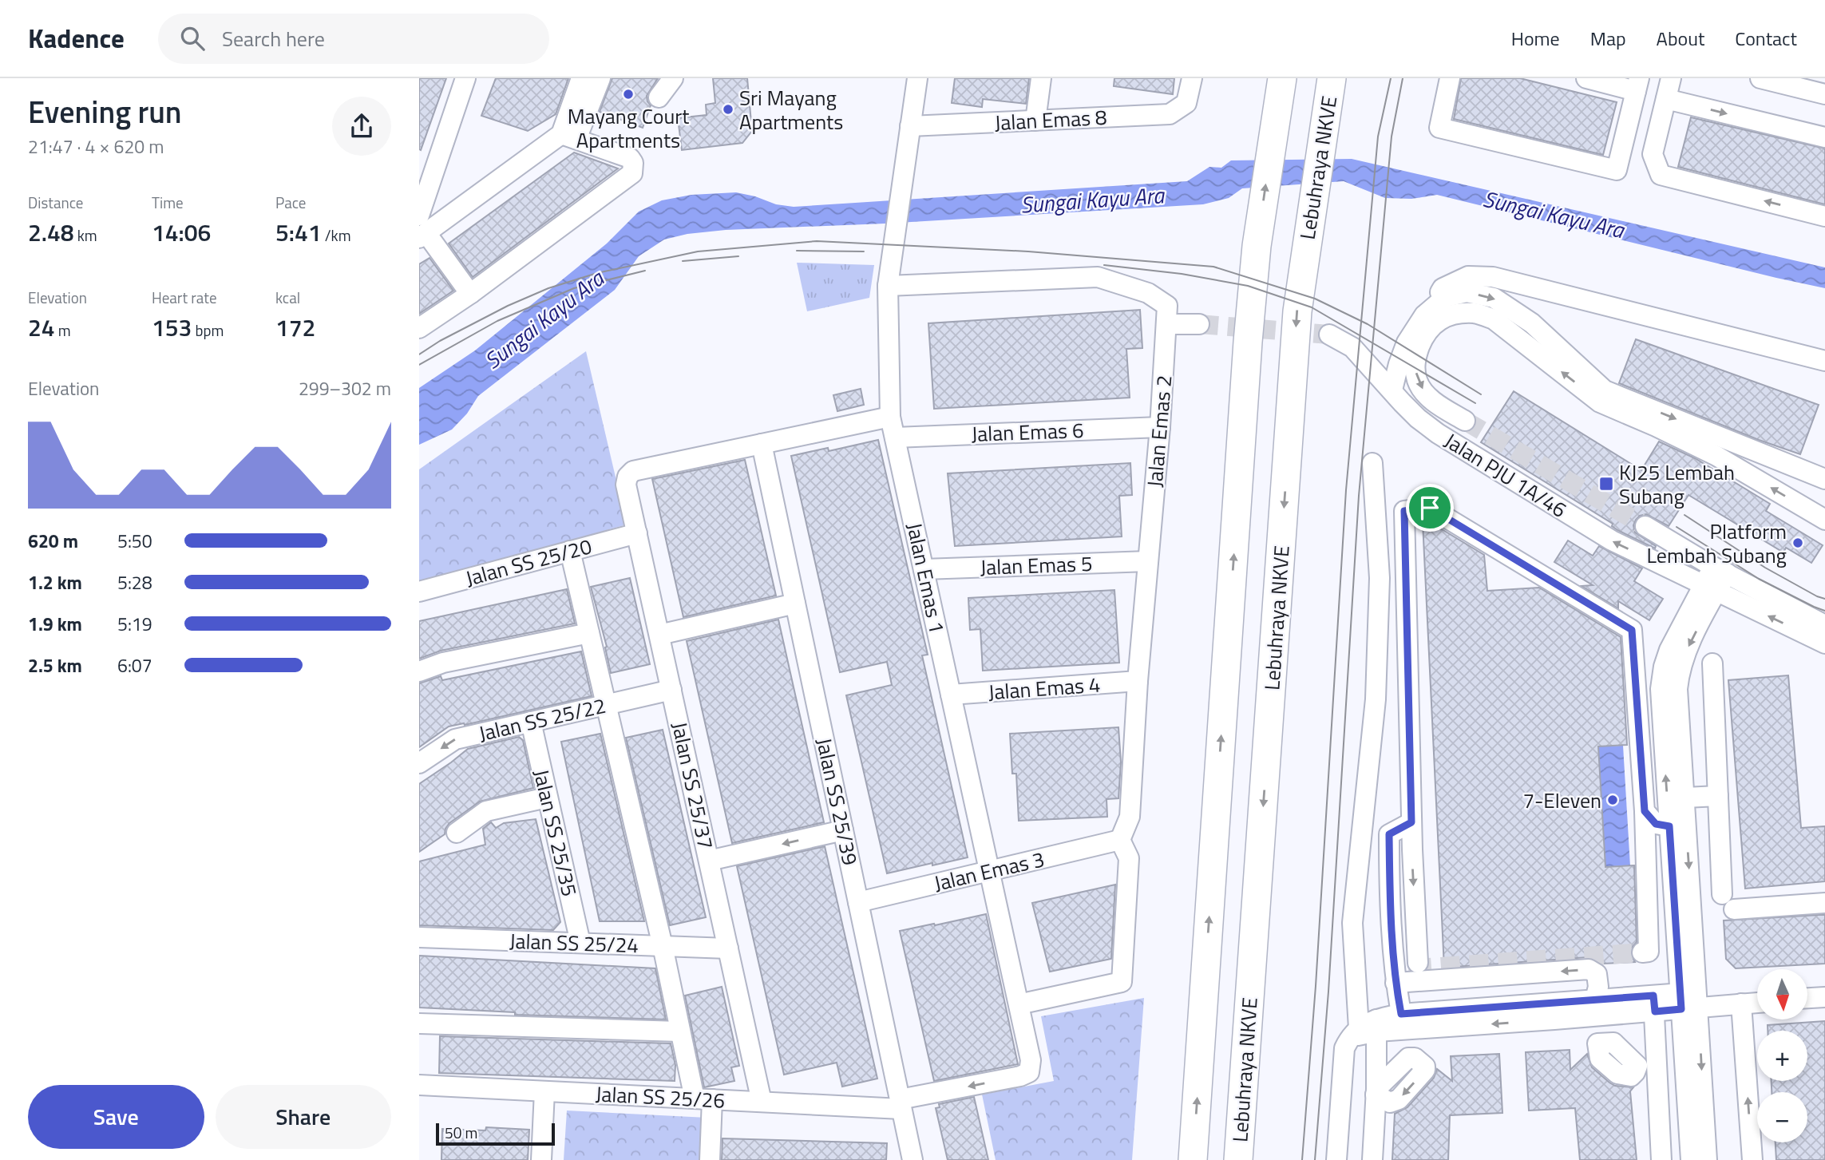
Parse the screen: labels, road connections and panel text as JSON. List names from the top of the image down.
{
  "streets": {
    "highway": ["Lebuhraya NKVE"],
    "street": [
      "Jalan Emas 8",
      "Jalan Emas 2",
      "Jalan Emas 6",
      "Jalan PJU 1A/46",
      "Jalan SS 25/20",
      "Jalan Emas 5",
      "Jalan Emas 1",
      "Jalan Emas 4",
      "Jalan SS 25/22",
      "Jalan SS 25/37",
      "Jalan SS 25/39",
      "Jalan SS 25/35",
      "Jalan Emas 3",
      "Jalan SS 25/24",
      "Jalan SS 25/26"
    ]
  },
  "crossings": [
    ["Jalan Emas 8", "Jalan Emas 1"],
    ["Jalan Emas 2", "Jalan Emas 6"],
    ["Jalan Emas 2", "Jalan Emas 5"],
    ["Jalan Emas 2", "Jalan Emas 1"],
    ["Jalan Emas 2", "Jalan Emas 4"],
    ["Jalan Emas 2", "Jalan Emas 3"],
    ["Jalan Emas 6", "Jalan Emas 1"],
    ["Jalan SS 25/20", "Jalan SS 25/37"],
    ["Jalan Emas 5", "Jalan Emas 1"],
    ["Jalan Emas 1", "Jalan Emas 4"],
    ["Jalan Emas 1", "Jalan Emas 3"],
    ["Jalan Emas 1", "Jalan SS 25/26"],
    ["Jalan SS 25/22", "Jalan SS 25/37"],
    ["Jalan SS 25/22", "Jalan SS 25/35"],
    ["Jalan SS 25/37", "Jalan SS 25/39"],
    ["Jalan SS 25/37", "Jalan SS 25/24"],
    ["Jalan SS 25/37", "Jalan SS 25/26"],
    ["Jalan SS 25/39", "Jalan Emas 3"],
    ["Jalan SS 25/39", "Jalan SS 25/26"],
    ["Jalan SS 25/35", "Jalan SS 25/24"]
  ],
  "water": ["Sungai Kayu Ara"],
  "places": {
    "other": [
      "Mayang Court Apartments",
      "Sri Mayang Apartments",
      "Platform Lembah Subang",
      "7-Eleven"
    ],
    "transit": ["KJ25 Lembah Subang"]
  },
  "scale_bar": "50 m",
  "north": "bottom",
  "page": {
    "header": "Kadence",
    "search": "Search here",
    "nav": [
      "Home",
      "Map",
      "About",
      "Contact"
    ],
    "heading": ["Evening run", "21:47 · 4 × 620 m"],
    "stats": [
      ["Distance", "2.48 km"],
      ["Time", "14:06"],
      ["Pace", "5:41 /km"],
      ["Elevation", "24 m"],
      ["Heart rate", "153 bpm"],
      ["kcal", "172"]
    ],
    "chart": ["Elevation", "299–302 m"],
    "list": [
      {
        "name": "620 m",
        "note": "5:50"
      },
      {
        "name": "1.2 km",
        "note": "5:28"
      },
      {
        "name": "1.9 km",
        "note": "5:19"
      },
      {
        "name": "2.5 km",
        "note": "6:07"
      }
    ],
    "map_buttons": ["+", "−"],
    "buttons": ["Save", "Share"],
    "scale": "50 m"
  }
}
